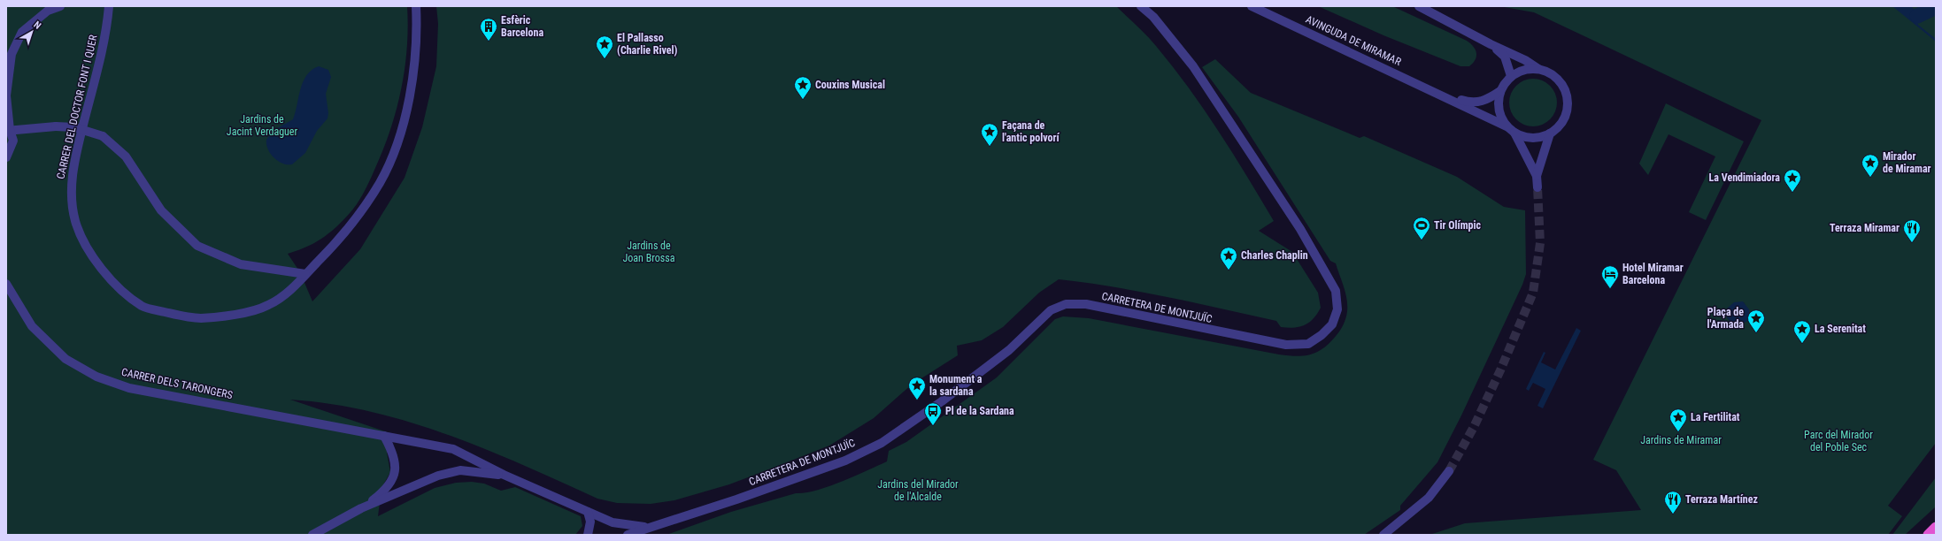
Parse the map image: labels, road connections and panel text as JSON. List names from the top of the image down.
{
  "streets": {
    "street": [
      "AVINGUDA DE MIRAMAR",
      "CARRER DEL DOCTOR FONT I QUER",
      "CARRETERA DE MONTJUÏC",
      "CARRER DELS TARONGERS"
    ]
  },
  "crossings": [
    ["CARRETERA DE MONTJUÏC", "CARRER DELS TARONGERS"]
  ],
  "parks": [
    "Jardins de Jacint Verdaguer",
    "Jardins de Joan Brossa",
    "Parc del Mirador del Poble Sec",
    "Jardins de Miramar",
    "Jardins del Mirador de l'Alcalde"
  ],
  "places": {
    "building": ["Esfèric Barcelona"],
    "place": [
      "El Pallasso (Charlie Rivel)",
      "Couxins Musical",
      "Façana de l'antic polvorí",
      "Mirador de Miramar",
      "La Vendimiadora",
      "Charles Chaplin",
      "Plaça de l'Armada",
      "La Serenitat",
      "Monument a la sardana",
      "La Fertilitat"
    ],
    "sports": ["Tir Olímpic"],
    "restaurant": ["Terraza Miramar", "Terraza Martínez"],
    "hotel": ["Hotel Miramar Barcelona"],
    "bus stop": ["Pl de la Sardana"]
  },
  "north": "top right"
}
